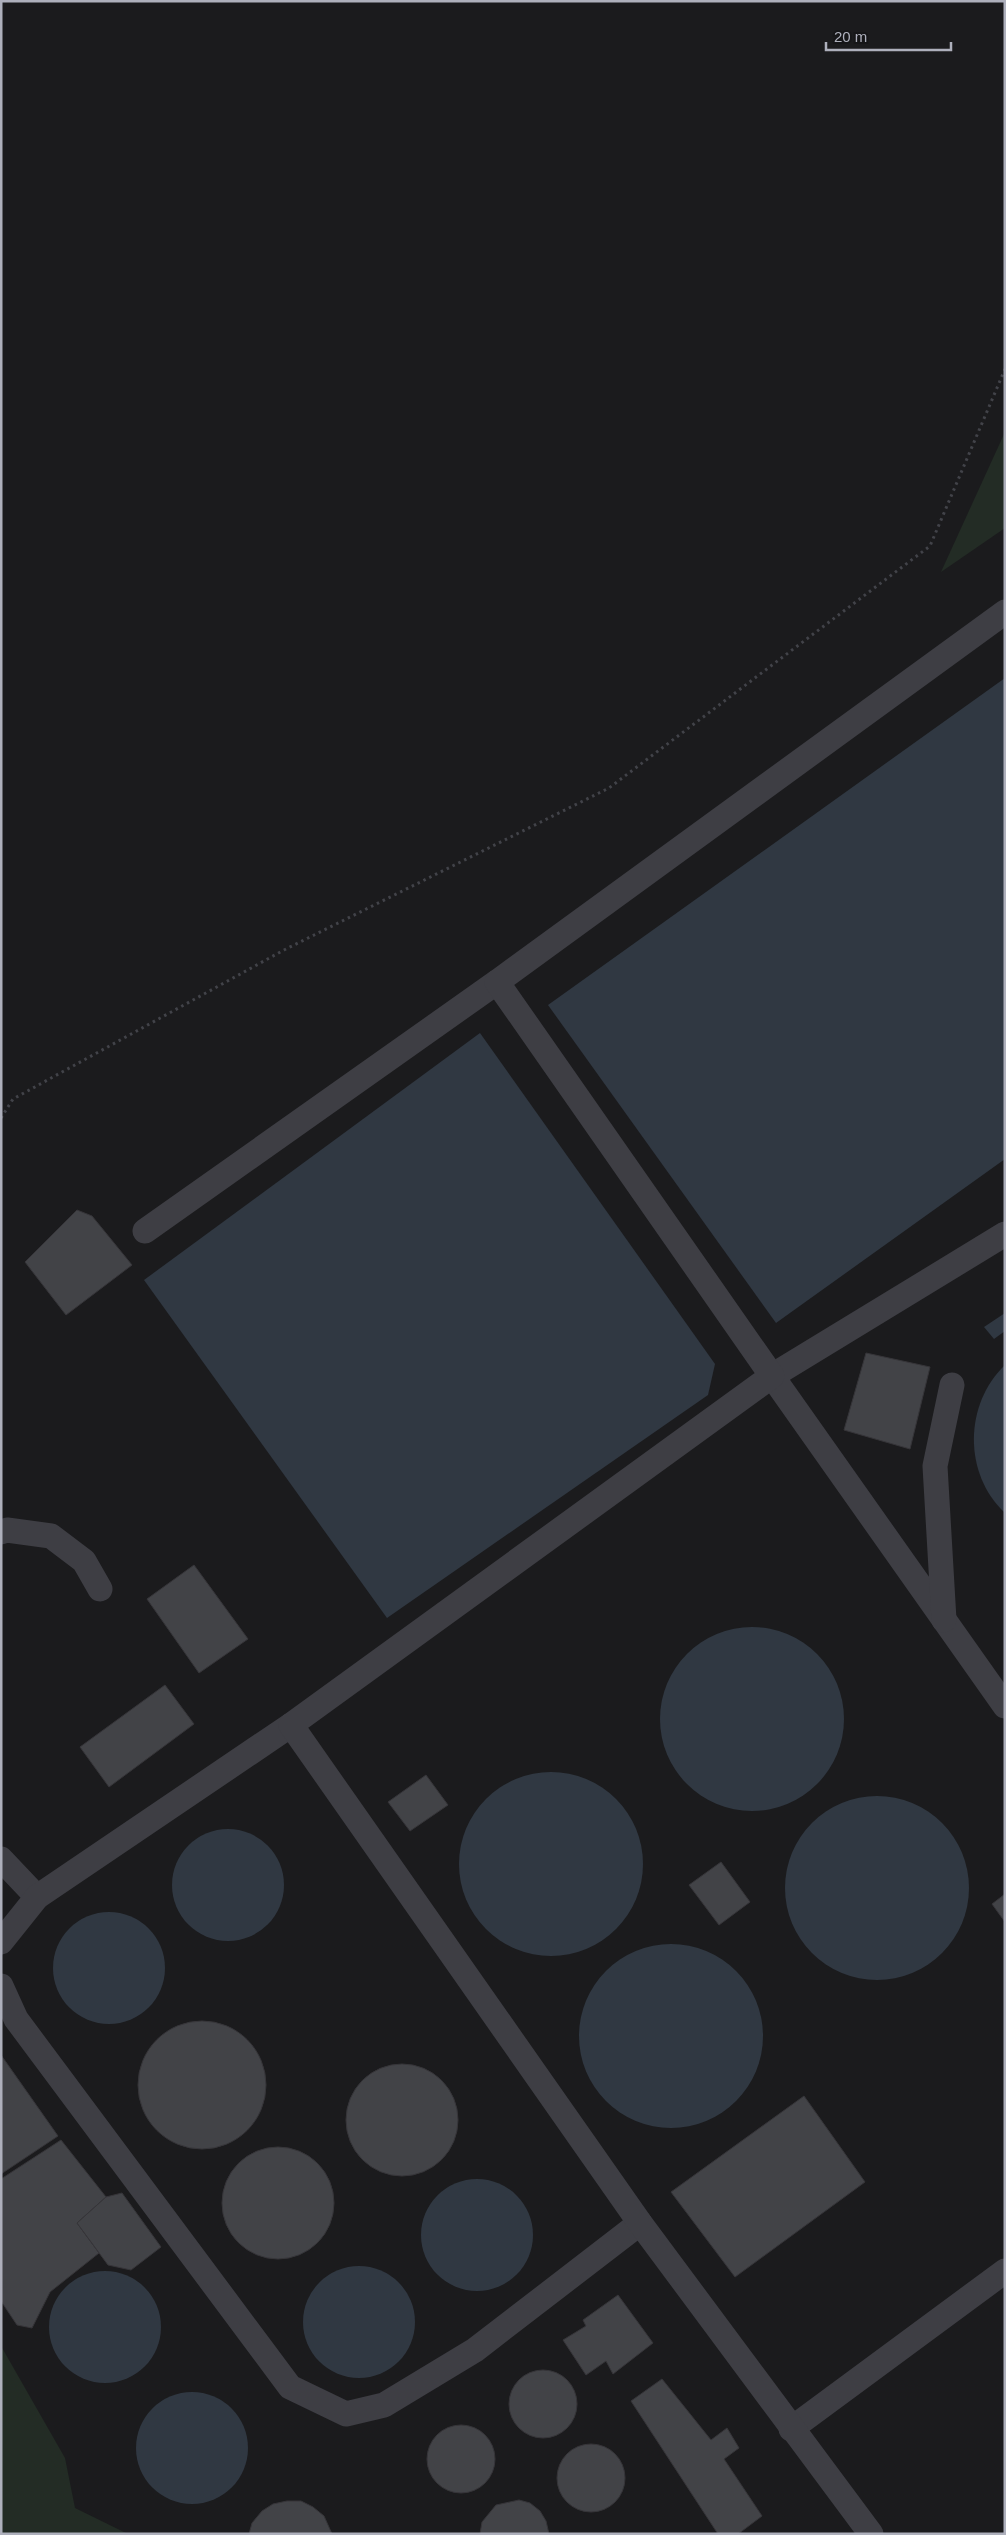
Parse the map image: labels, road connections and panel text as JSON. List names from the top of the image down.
{
  "scale_bar": "20 m"
}
